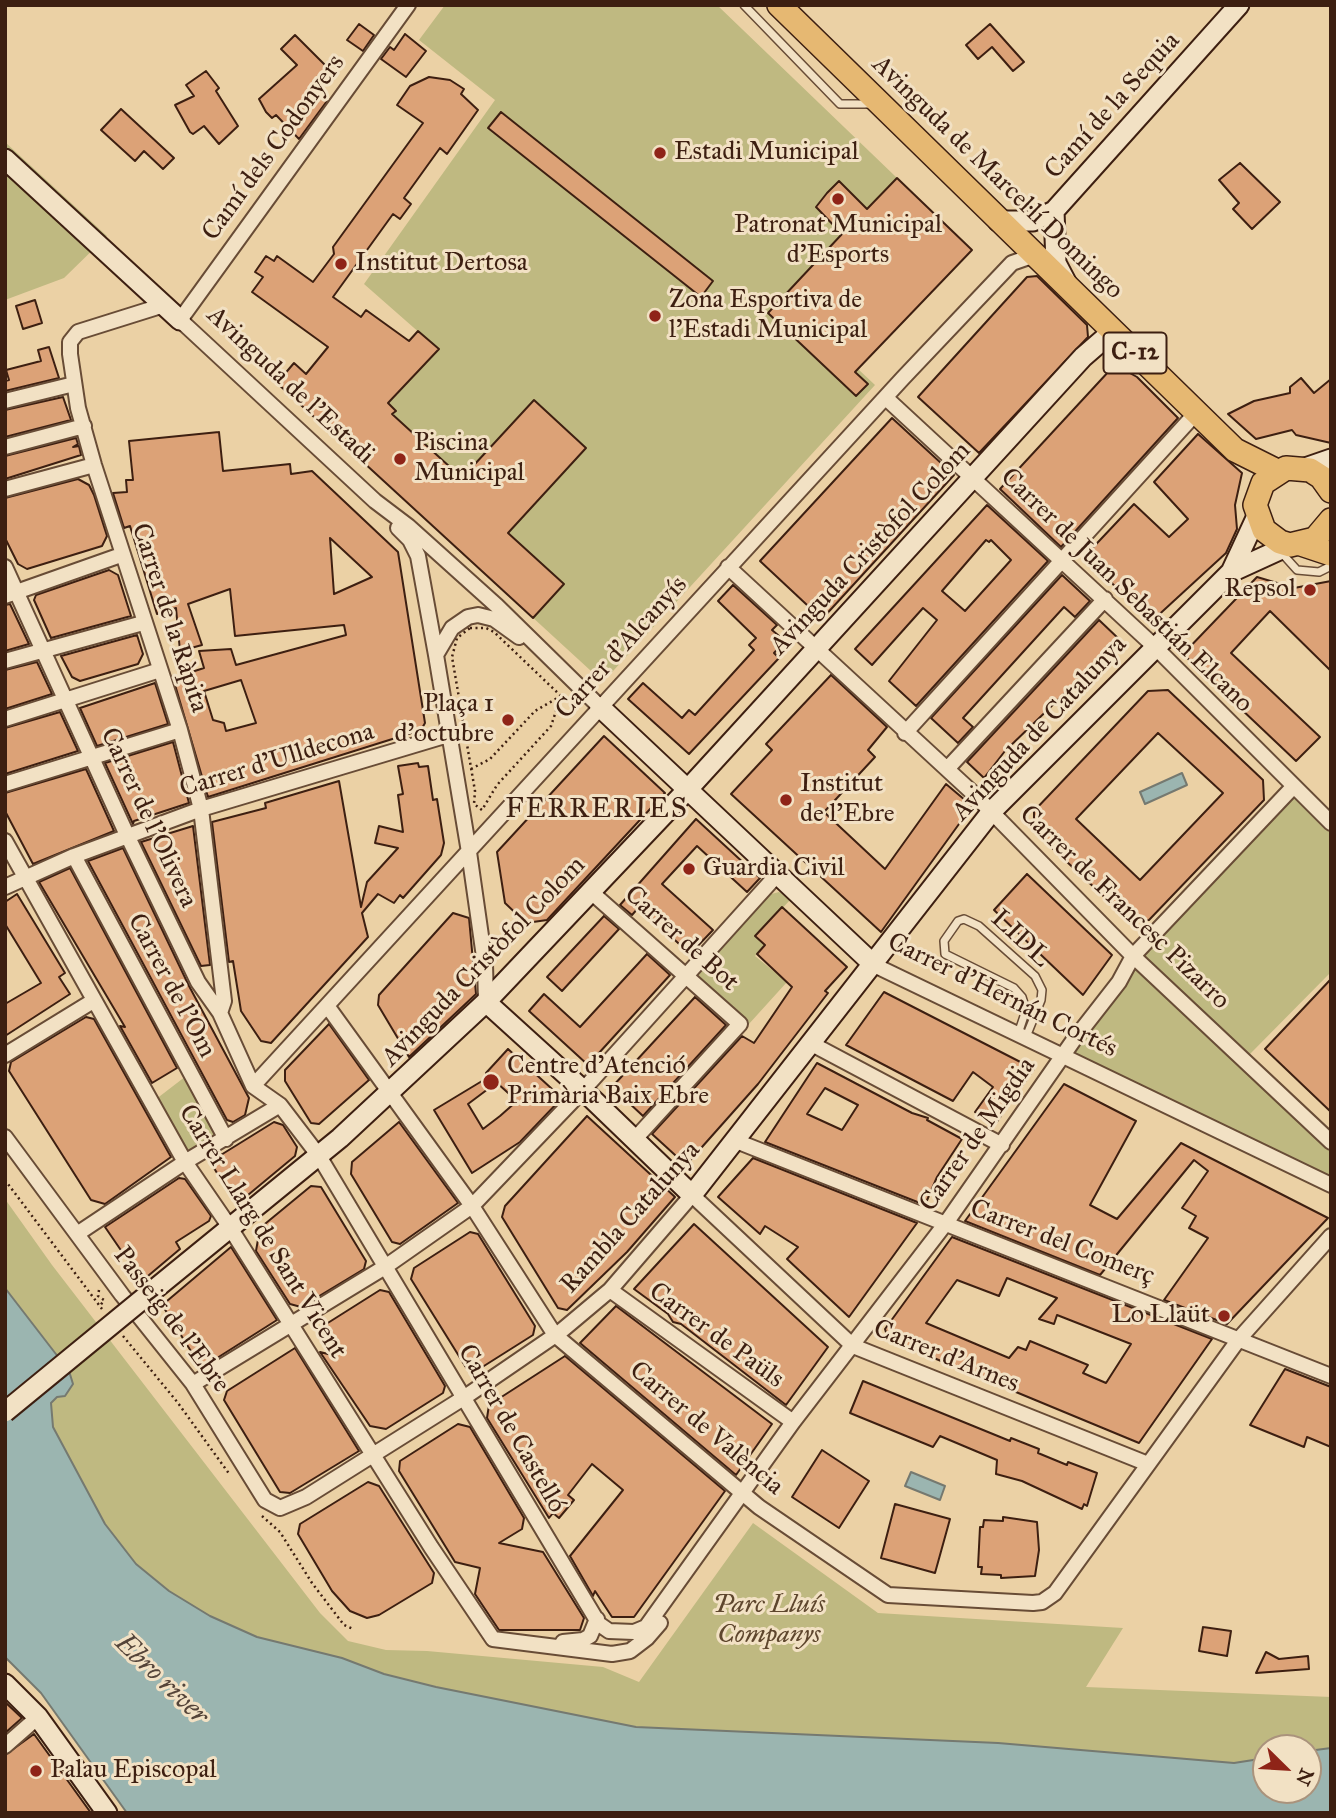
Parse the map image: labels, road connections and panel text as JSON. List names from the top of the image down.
{
  "streets": {
    "main road": ["Avinguda de Marcel·lí Domingo", "C-12"],
    "street": [
      "Camí de la Sequia",
      "Camí dels Codonyers",
      "Avinguda de l'Estadi",
      "Avinguda Cristòfol Colom",
      "Carrer de Juan Sebastián Elcano",
      "Carrer de la Ràpita",
      "Carrer d'Alcanyís",
      "Avinguda de Catalunya",
      "Carrer d'Ulldecona",
      "Carrer de l'Olivera",
      "Carrer de Francesc Pizarro",
      "Carrer de Bot",
      "Carrer de l'Om",
      "Carrer d'Hernán Cortés",
      "Carrer de Migdia",
      "Rambla Catalunya",
      "Carrer Llarg de Sant Vicent",
      "Carrer del Comerç",
      "Passeig de l'Ebre",
      "Carrer de Paüls",
      "Carrer d'Arnes",
      "Carrer de Castelló",
      "Carrer de València"
    ],
    "lane": ["LIDL"]
  },
  "crossings": [
    ["Camí dels Codonyers", "Avinguda de l'Estadi"],
    ["Avinguda de Marcel·lí Domingo", "Avinguda Cristòfol Colom"],
    ["Avinguda de Marcel·lí Domingo", "Carrer d'Alcanyís"],
    ["Avinguda de l'Estadi", "Carrer de la Ràpita"],
    ["Avinguda de l'Estadi", "Carrer d'Alcanyís"],
    ["Avinguda de l'Estadi", "Carrer d'Hernán Cortés"],
    ["Avinguda Cristòfol Colom", "Carrer de Juan Sebastián Elcano"],
    ["Avinguda Cristòfol Colom", "Carrer de Francesc Pizarro"],
    ["Avinguda Cristòfol Colom", "Carrer de Bot"],
    ["Avinguda Cristòfol Colom", "Carrer d'Hernán Cortés"],
    ["Avinguda Cristòfol Colom", "Carrer Llarg de Sant Vicent"],
    ["Avinguda Cristòfol Colom", "Carrer de Castelló"],
    ["Avinguda Cristòfol Colom", "Carrer de València"],
    ["Carrer de Juan Sebastián Elcano", "Carrer d'Alcanyís"],
    ["Carrer de Juan Sebastián Elcano", "Avinguda de Catalunya"],
    ["Carrer de Juan Sebastián Elcano", "Carrer de Migdia"],
    ["Carrer de la Ràpita", "Carrer d'Ulldecona"],
    ["Carrer de la Ràpita", "Carrer de l'Olivera"],
    ["Carrer d'Alcanyís", "Carrer de l'Olivera"],
    ["Carrer d'Alcanyís", "Carrer de Francesc Pizarro"],
    ["Carrer d'Alcanyís", "Carrer d'Hernán Cortés"],
    ["Carrer d'Alcanyís", "Carrer de Castelló"],
    ["Carrer d'Alcanyís", "Carrer de València"],
    ["Avinguda de Catalunya", "Carrer de Francesc Pizarro"],
    ["Avinguda de Catalunya", "Carrer d'Hernán Cortés"],
    ["Avinguda de Catalunya", "Rambla Catalunya"],
    ["Carrer d'Ulldecona", "Carrer de l'Olivera"],
    ["Carrer d'Ulldecona", "Carrer de l'Om"],
    ["Carrer d'Ulldecona", "Carrer Llarg de Sant Vicent"],
    ["Carrer de l'Olivera", "Carrer de Castelló"],
    ["Carrer de Francesc Pizarro", "Carrer de Migdia"],
    ["LIDL", "Carrer d'Hernán Cortés"],
    ["Carrer d'Hernán Cortés", "Carrer de Migdia"],
    ["Carrer d'Hernán Cortés", "Rambla Catalunya"],
    ["Carrer de Migdia", "Carrer del Comerç"],
    ["Carrer de Migdia", "Carrer de Paüls"],
    ["Carrer de Migdia", "Carrer d'Arnes"],
    ["Carrer de Migdia", "Carrer de València"],
    ["Rambla Catalunya", "Carrer Llarg de Sant Vicent"],
    ["Rambla Catalunya", "Carrer del Comerç"],
    ["Rambla Catalunya", "Passeig de l'Ebre"],
    ["Rambla Catalunya", "Carrer de Paüls"],
    ["Rambla Catalunya", "Carrer d'Arnes"],
    ["Rambla Catalunya", "Carrer de Castelló"],
    ["Rambla Catalunya", "Carrer de València"],
    ["Carrer del Comerç", "Carrer de València"],
    ["Carrer d'Arnes", "Carrer de València"]
  ],
  "districts": ["FERRERIES"],
  "water": ["Ebro river"],
  "parks": ["Parc Lluís Companys"],
  "places": [
    "Estadi Municipal",
    "Patronat Municipal d'Esports",
    "Institut Dertosa",
    "Zona Esportiva de l'Estadi Municipal",
    "Piscina Municipal",
    "Repsol",
    "Plaça 1 d'octubre",
    "Institut de l'Ebre",
    "Guardia Civil",
    "Centre d'Atenció Primària Baix Ebre",
    "Lo Llaüt",
    "Palau Episcopal"
  ],
  "north": "bottom right"
}
